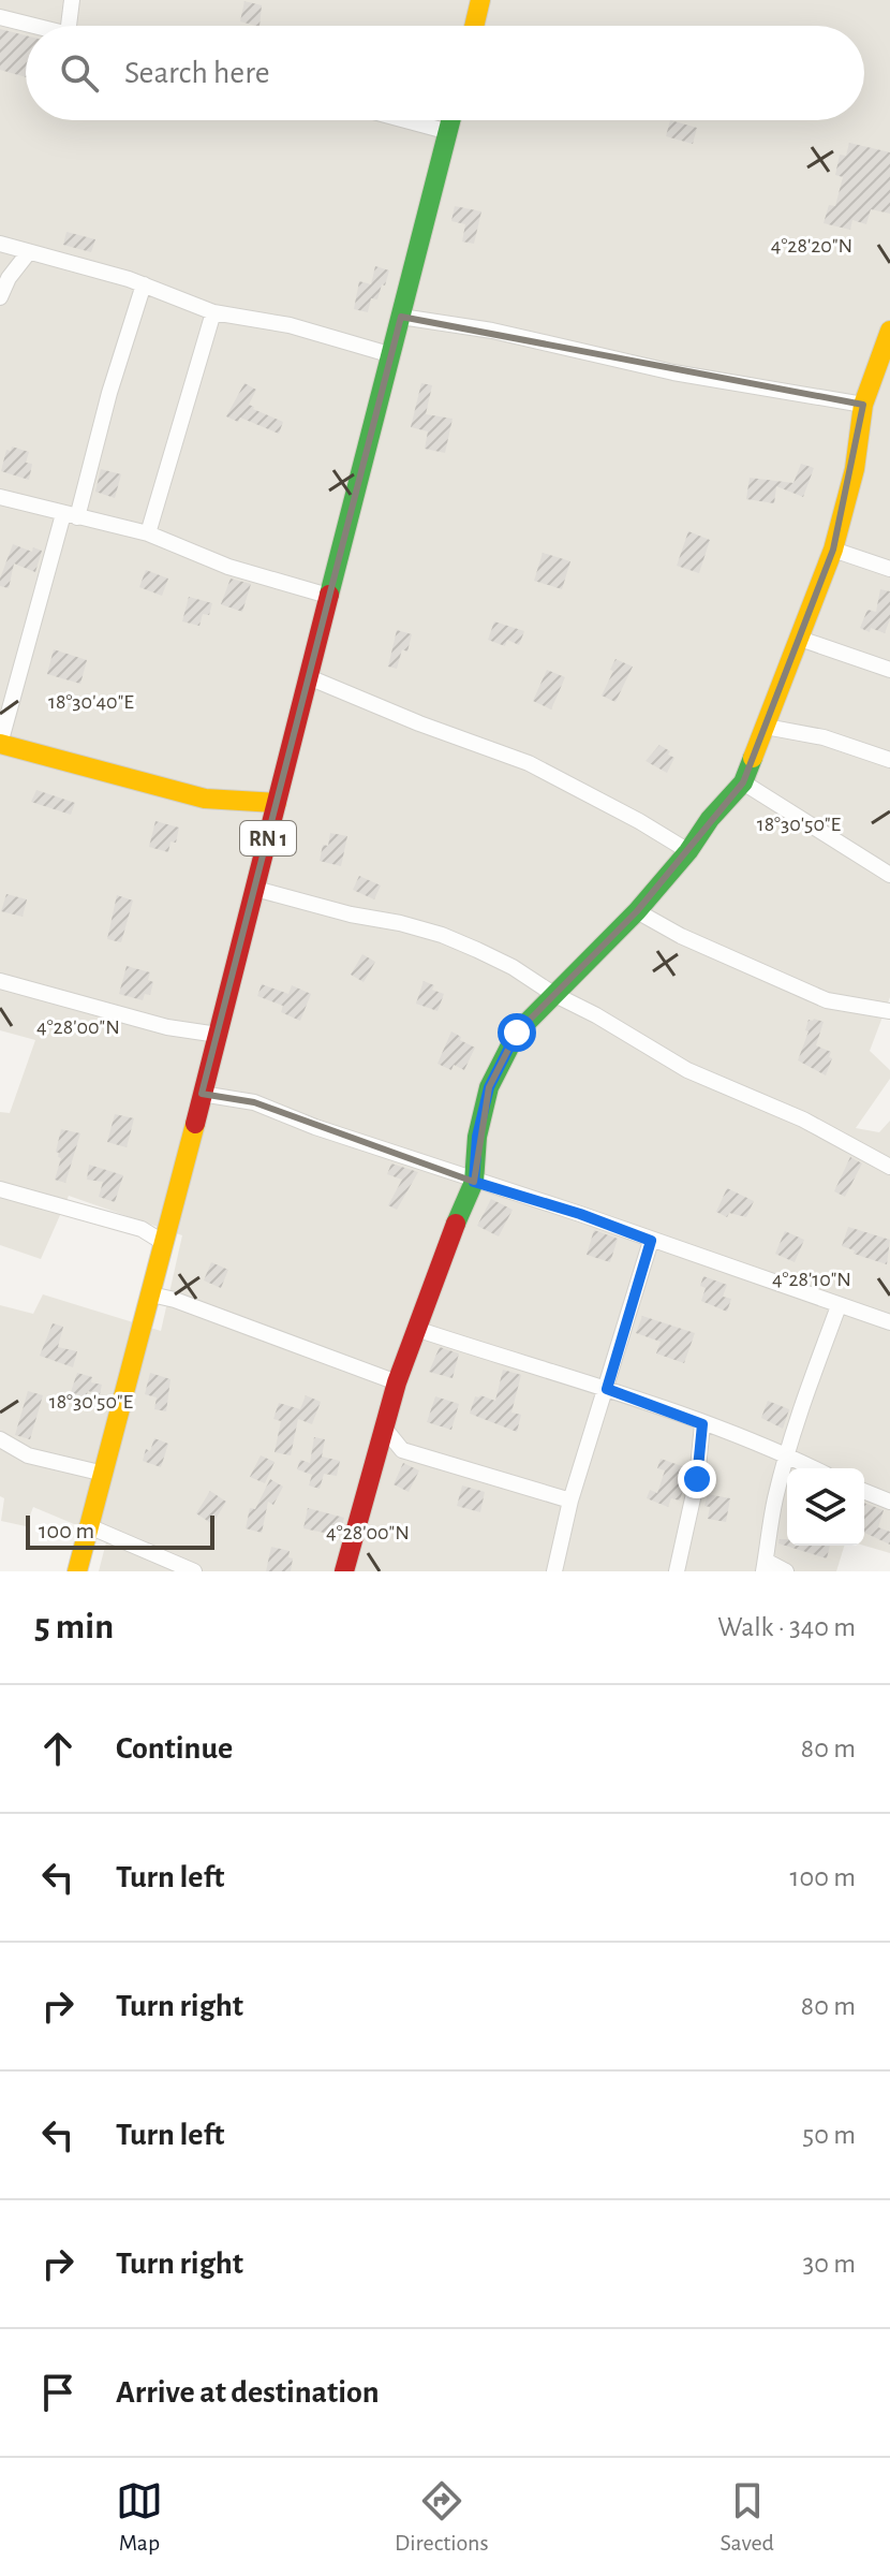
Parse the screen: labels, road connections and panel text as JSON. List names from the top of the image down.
{
  "streets": {
    "street": ["RN 1"]
  },
  "scale_bar": "100 m",
  "page": {
    "search": "Search here",
    "scale": "100 m",
    "heading": ["5 min", "Walk · 340 m"],
    "list": [
      ["Continue", "80 m"],
      ["Turn left", "100 m"],
      ["Turn right", "80 m"],
      ["Turn left", "50 m"],
      ["Turn right", "30 m"],
      "Arrive at destination"
    ],
    "nav": ["Map", "Directions", "Saved"]
  },
  "coordinates": [
    "4°28'20\"N",
    "18°30'40\"E",
    "18°30'50\"E",
    "4°28'00\"N",
    "4°28'10\"N"
  ]
}
